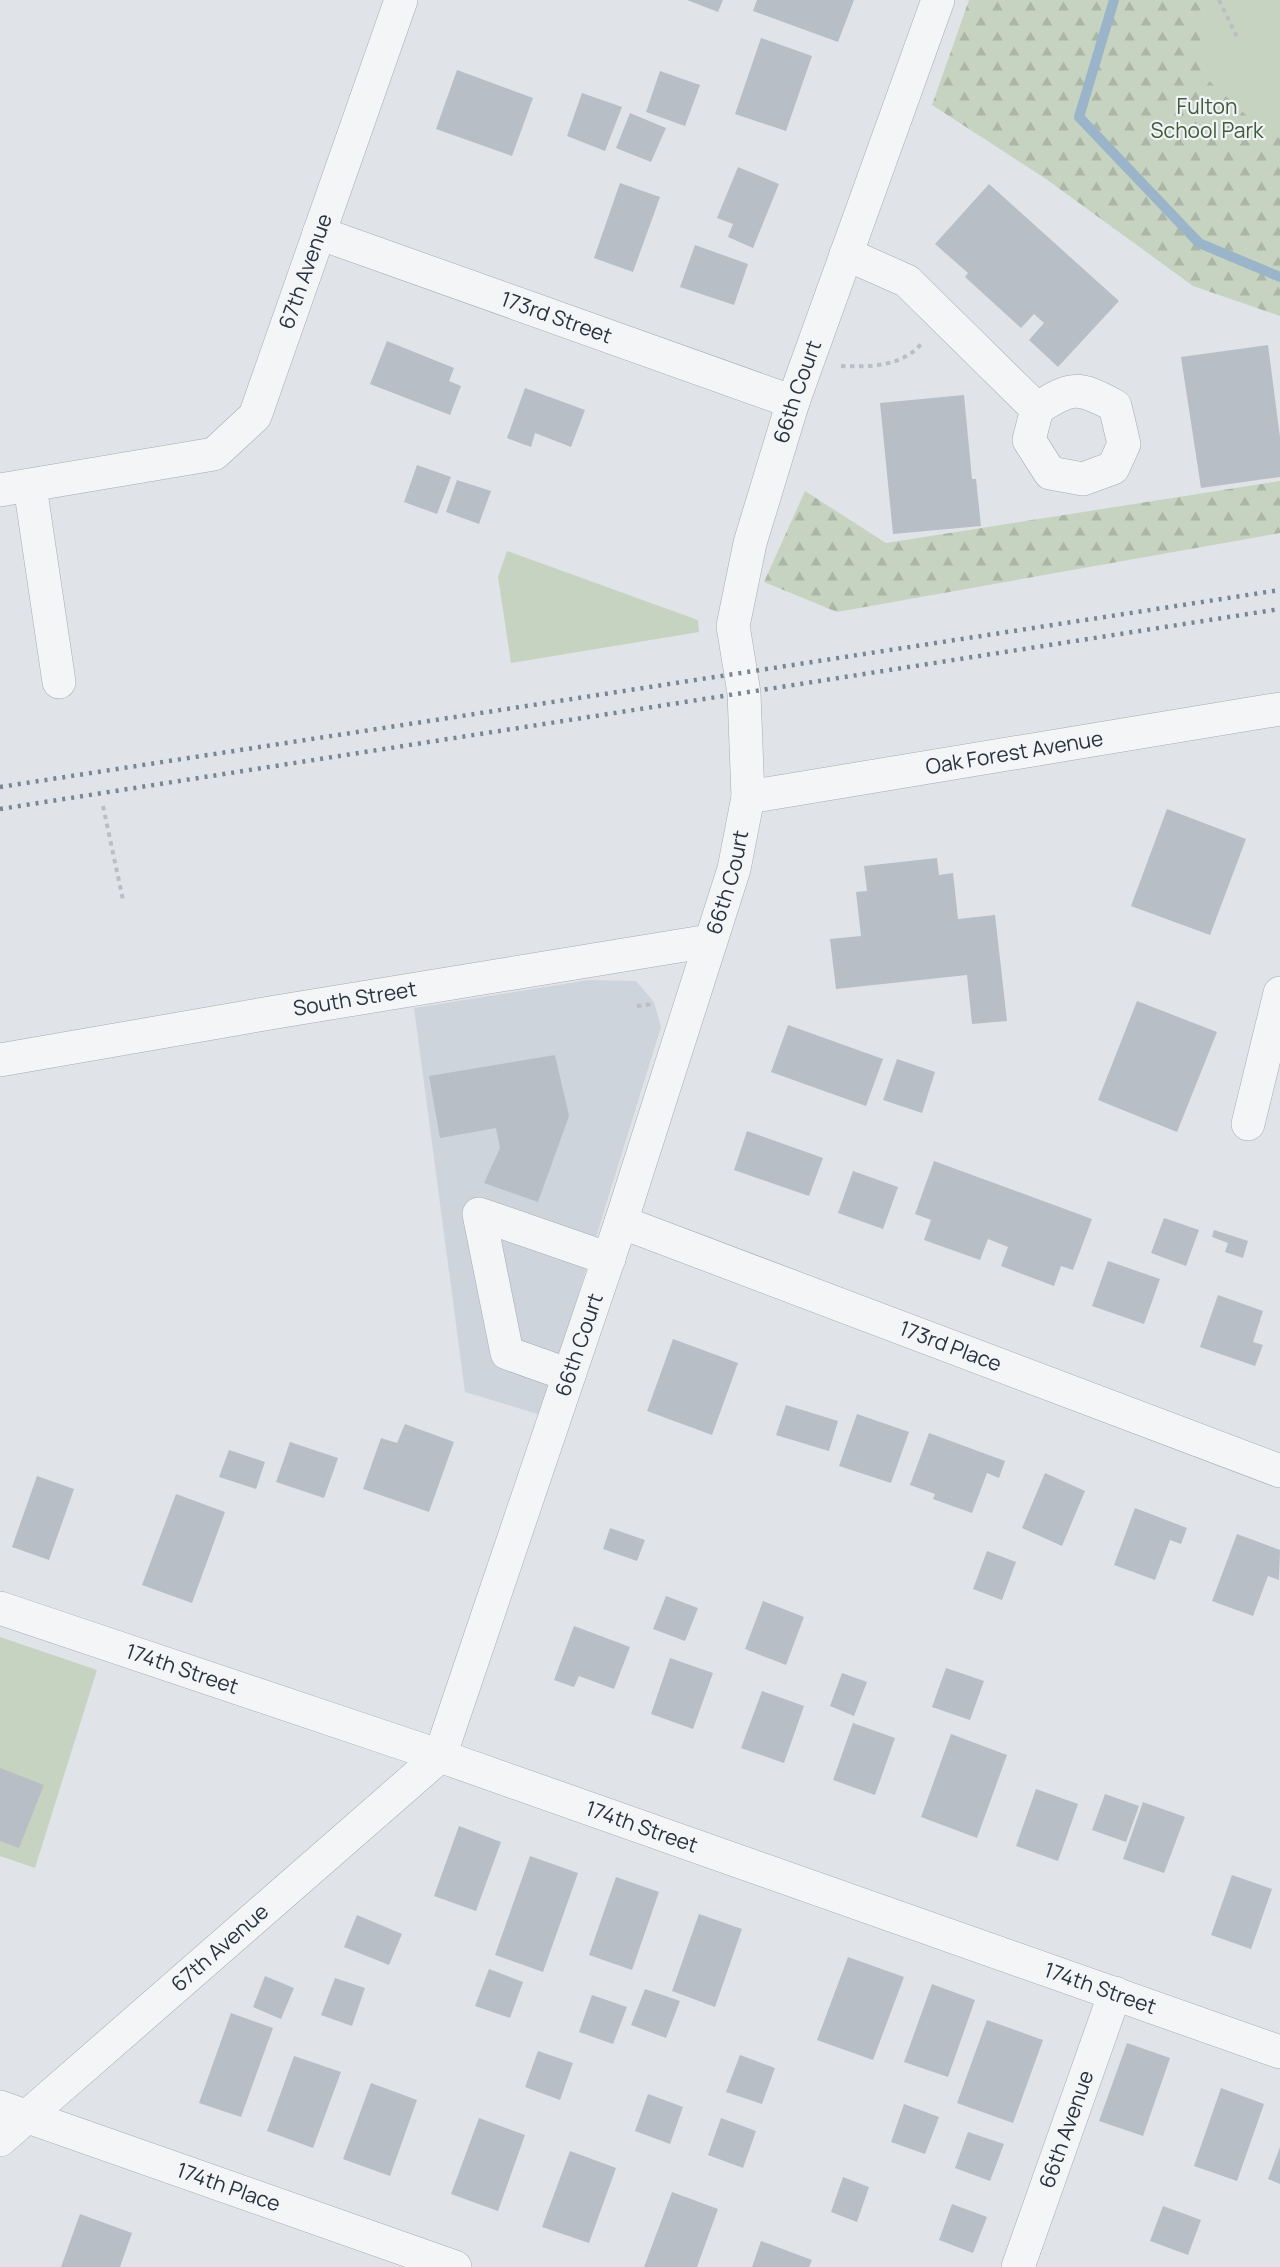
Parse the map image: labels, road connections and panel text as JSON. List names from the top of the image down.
{
  "streets": {
    "street": [
      "67th Avenue",
      "173rd Street",
      "66th Court",
      "Oak Forest Avenue",
      "South Street",
      "173rd Place",
      "174th Street",
      "66th Avenue",
      "174th Place"
    ]
  },
  "crossings": [
    ["67th Avenue", "173rd Street"],
    ["67th Avenue", "66th Court"],
    ["67th Avenue", "174th Street"],
    ["67th Avenue", "174th Place"],
    ["173rd Street", "66th Court"],
    ["66th Court", "Oak Forest Avenue"],
    ["66th Court", "South Street"],
    ["66th Court", "173rd Place"],
    ["66th Court", "174th Street"],
    ["174th Street", "66th Avenue"]
  ],
  "parks": ["Fulton School Park"]
}
